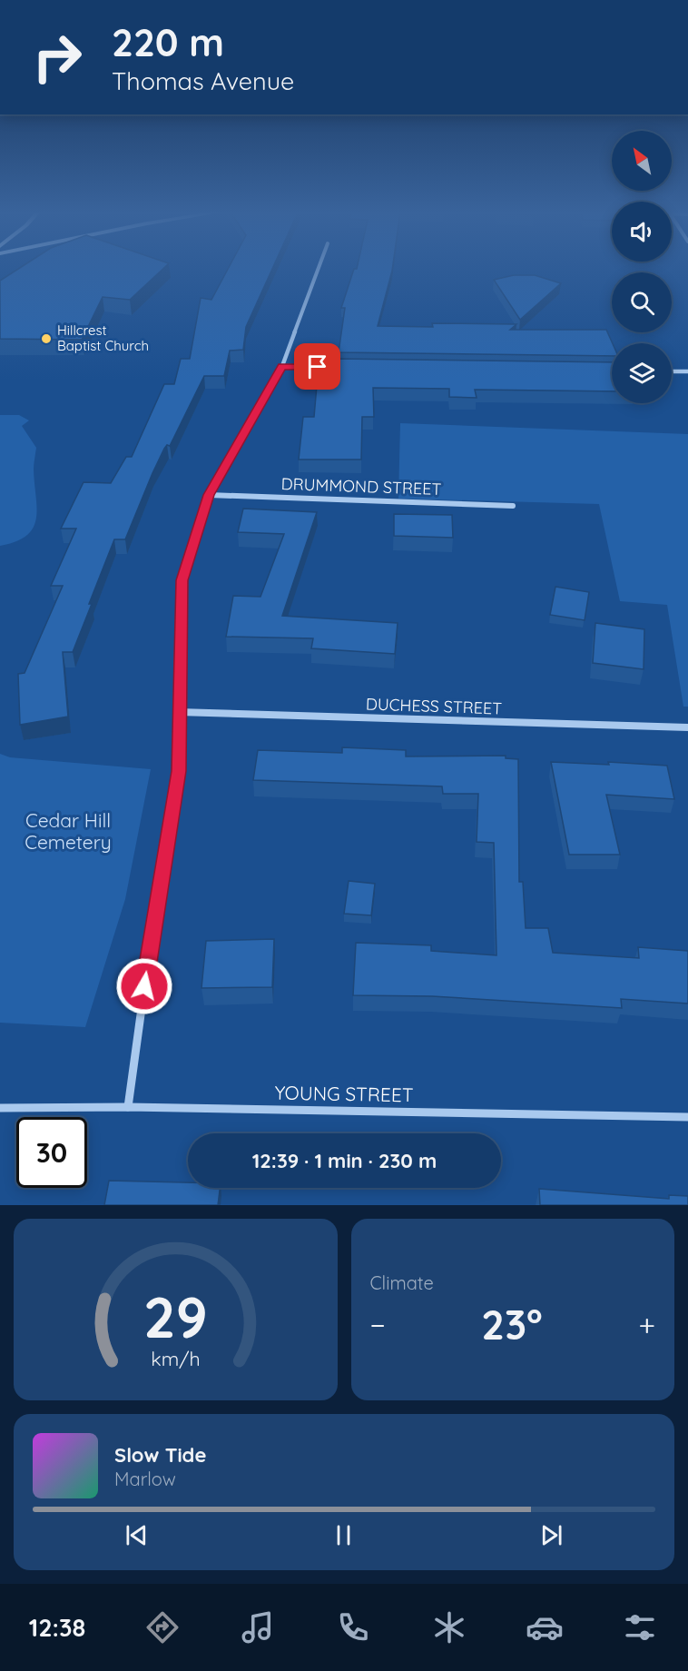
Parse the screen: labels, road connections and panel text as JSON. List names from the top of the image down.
{
  "streets": {
    "street": ["DRUMMOND STREET", "DUCHESS STREET", "YOUNG STREET"]
  },
  "parks": ["Cedar Hill Cemetery"],
  "places": ["Hillcrest Baptist Church"],
  "north": "top left",
  "page": {
    "turn": ["220 m", "Thomas Avenue"],
    "limit": "30",
    "trip": "12:39 · 1 min · 230 m",
    "tile": "Climate",
    "heat": ["−", "23°", "+"],
    "song": ["Slow Tide", "Marlow"],
    "tabs": "12:38",
    "gauge": ["29", "km/h"]
  }
}
